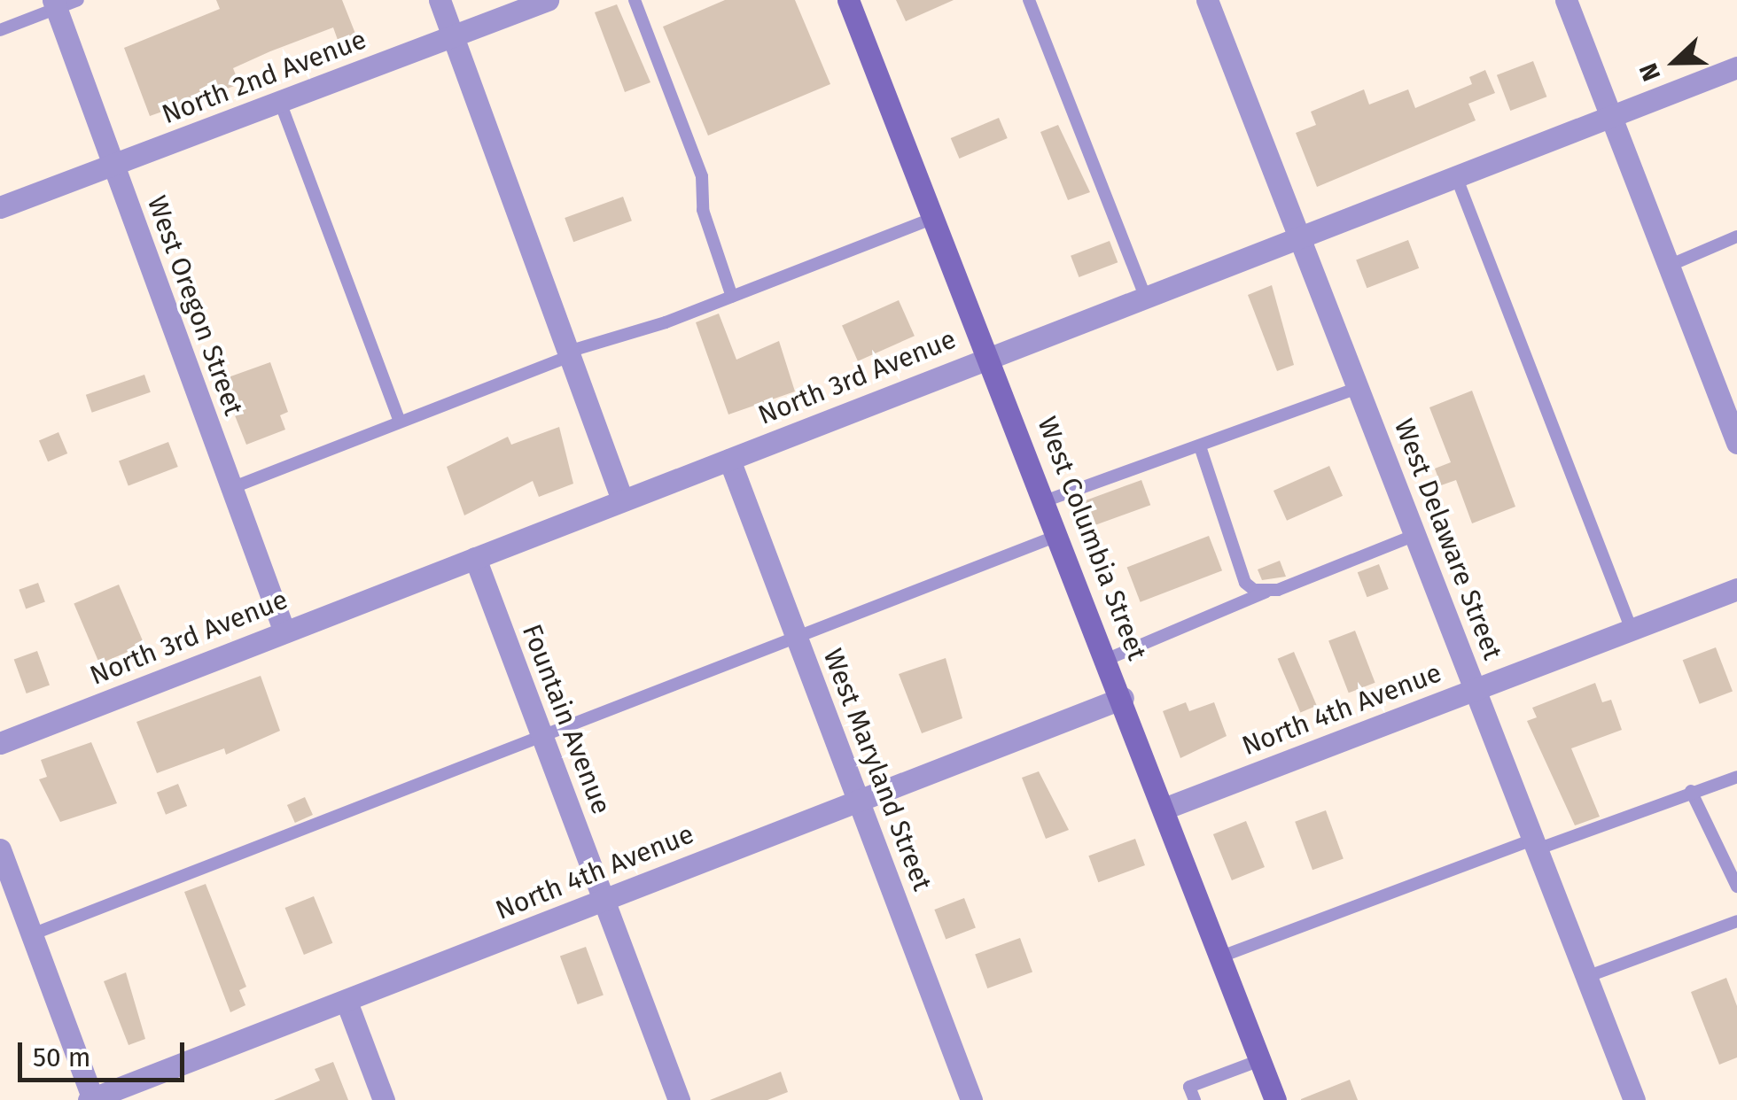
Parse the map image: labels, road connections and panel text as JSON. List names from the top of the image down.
{
  "streets": {
    "main road": ["West Columbia Street"],
    "street": [
      "North 2nd Avenue",
      "West Oregon Street",
      "North 3rd Avenue",
      "West Delaware Street",
      "North 4th Avenue",
      "Fountain Avenue",
      "West Maryland Street"
    ]
  },
  "crossings": [
    ["North 2nd Avenue", "West Oregon Street"],
    ["West Oregon Street", "North 3rd Avenue"],
    ["North 3rd Avenue", "West Columbia Street"],
    ["North 3rd Avenue", "West Delaware Street"],
    ["North 3rd Avenue", "Fountain Avenue"],
    ["North 3rd Avenue", "West Maryland Street"],
    ["West Columbia Street", "North 4th Avenue"],
    ["West Delaware Street", "North 4th Avenue"],
    ["North 4th Avenue", "Fountain Avenue"],
    ["North 4th Avenue", "West Maryland Street"]
  ],
  "scale_bar": "50 m",
  "north": "left"
}
